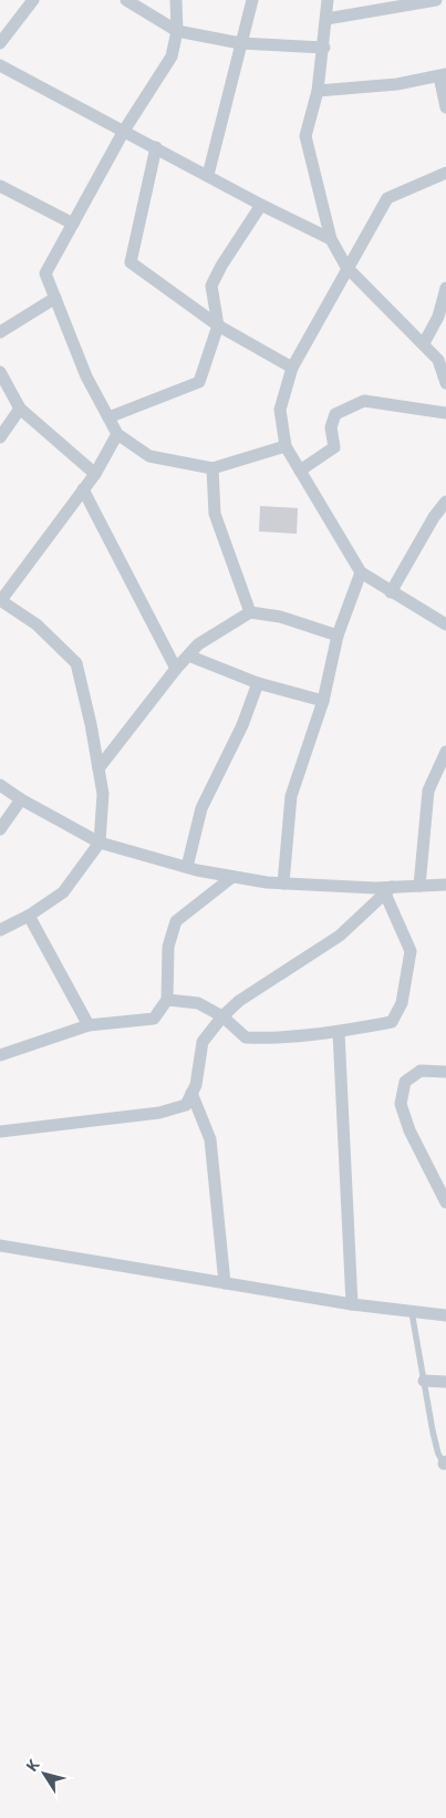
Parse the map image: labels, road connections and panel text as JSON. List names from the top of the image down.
{
  "north": "top left"
}
